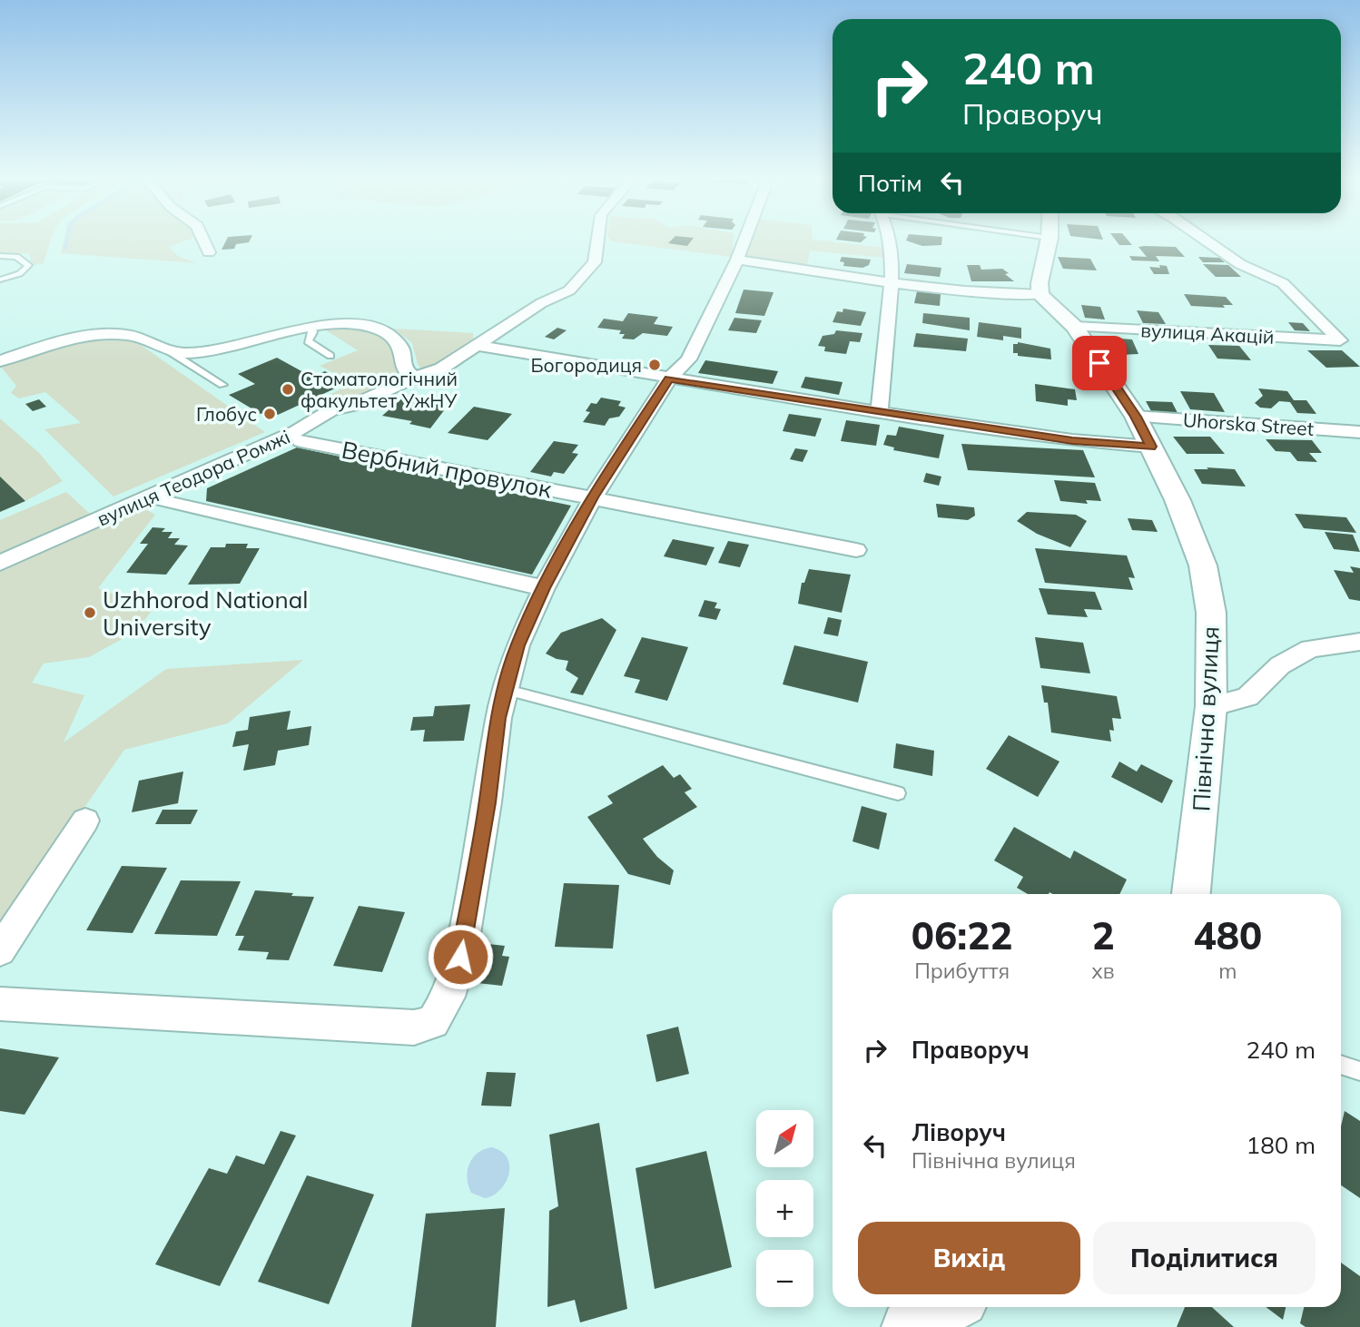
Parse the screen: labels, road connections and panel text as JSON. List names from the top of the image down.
{
  "streets": {
    "street": [
      "вулиця Акацій",
      "Uhorska Street",
      "Вербний провулок",
      "вулиця Теодора Ромжі",
      "Північна вулиця"
    ]
  },
  "crossings": [
    ["вулиця Акацій", "Північна вулиця"],
    ["Uhorska Street", "Північна вулиця"]
  ],
  "places": [
    "Богородиця",
    "Стоматологічний факультет УжНУ",
    "Глобус",
    "Uzhhorod National University"
  ],
  "north": "top right",
  "page": {
    "turn": ["240 m", "Праворуч"],
    "then": "Потім",
    "eta": [
      "06:22",
      "Прибуття",
      "2",
      "хв",
      "480",
      "m"
    ],
    "list": [
      {
        "name": "Праворуч",
        "value": "240 m"
      },
      {
        "name": "Ліворуч",
        "note": "Північна вулиця",
        "value": "180 m"
      }
    ],
    "map_buttons": ["+", "−"],
    "buttons": ["Вихід", "Поділитися"]
  }
}
